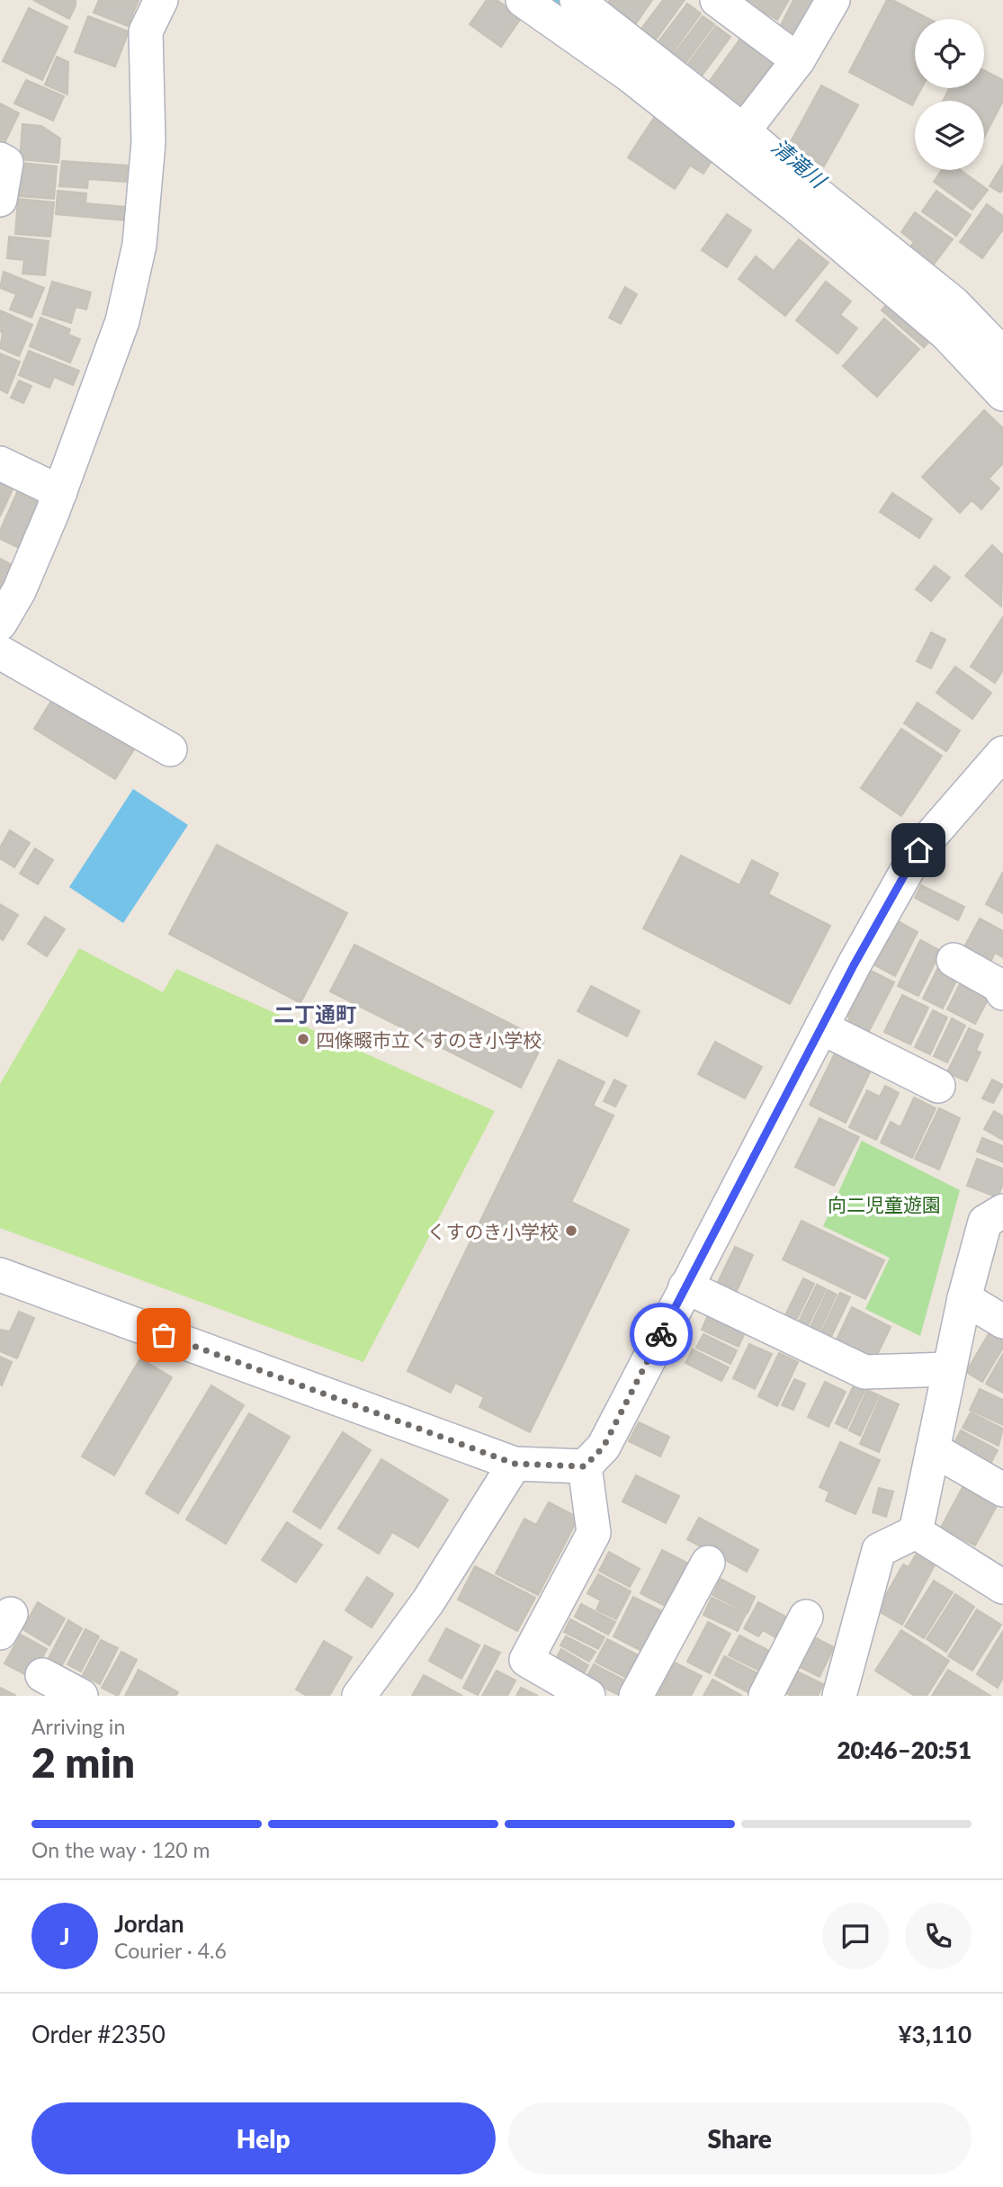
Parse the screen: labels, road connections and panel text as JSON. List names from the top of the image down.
{
  "districts": ["二丁通町"],
  "water": ["清滝川"],
  "parks": ["向二児童遊園"],
  "places": ["四條畷市立くすのき小学校", "くすのき小学校"],
  "page": {
    "heading": ["2 min", "Arriving in", "20:46–20:51"],
    "panel": [
      "Jordan",
      "Courier · 4.6",
      "Order #2350",
      "¥3,110"
    ],
    "bar": "On the way · 120 m",
    "round": "J",
    "buttons": ["Help", "Share"]
  }
}
